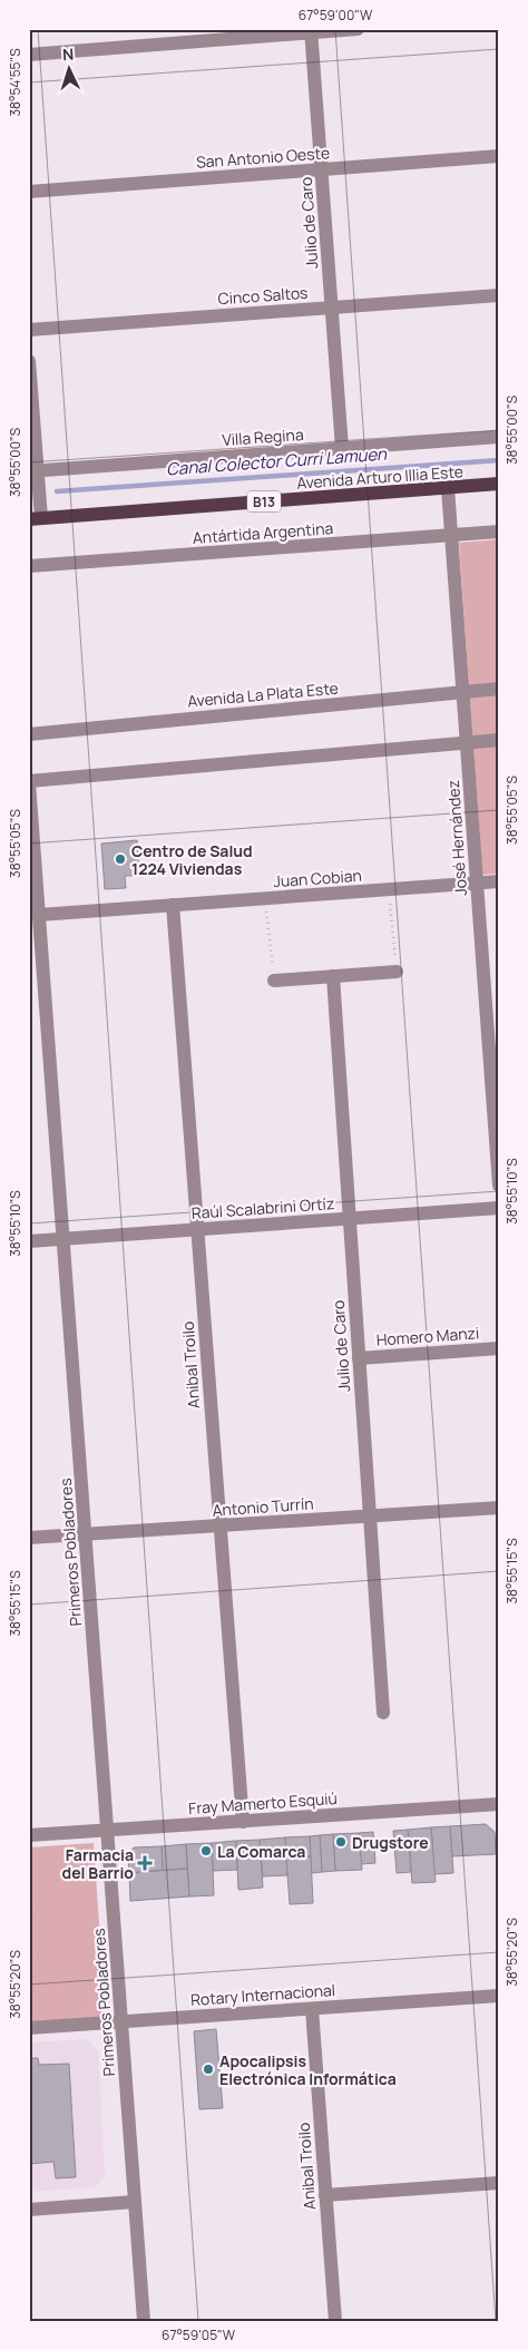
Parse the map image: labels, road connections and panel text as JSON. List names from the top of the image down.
{
  "streets": {
    "main road": ["Avenida Arturo Illia Este", "B13"],
    "street": [
      "San Antonio Oeste",
      "Julio de Caro",
      "Cinco Saltos",
      "Villa Regina",
      "Antártida Argentina",
      "Avenida La Plata Este",
      "José Hernández",
      "Juan Cobian",
      "Raúl Scalabrini Ortíz",
      "Homero Manzi",
      "Anibal Troilo",
      "Antonio Turrín",
      "Primeros Pobladores",
      "Fray Mamerto Esquiú",
      "Rotary Internacional"
    ]
  },
  "crossings": [
    ["San Antonio Oeste", "Julio de Caro"],
    ["Julio de Caro", "Cinco Saltos"],
    ["Julio de Caro", "Villa Regina"],
    ["Julio de Caro", "Raúl Scalabrini Ortíz"],
    ["Julio de Caro", "Homero Manzi"],
    ["Julio de Caro", "Antonio Turrín"],
    ["Avenida Arturo Illia Este", "José Hernández"],
    ["Antártida Argentina", "José Hernández"],
    ["Avenida La Plata Este", "José Hernández"],
    ["José Hernández", "Juan Cobian"],
    ["Juan Cobian", "Anibal Troilo"],
    ["Juan Cobian", "Primeros Pobladores"],
    ["Raúl Scalabrini Ortíz", "Anibal Troilo"],
    ["Raúl Scalabrini Ortíz", "Primeros Pobladores"],
    ["Anibal Troilo", "Antonio Turrín"],
    ["Anibal Troilo", "Fray Mamerto Esquiú"],
    ["Anibal Troilo", "Rotary Internacional"],
    ["Antonio Turrín", "Primeros Pobladores"],
    ["Primeros Pobladores", "Fray Mamerto Esquiú"],
    ["Primeros Pobladores", "Rotary Internacional"]
  ],
  "water": ["Canal Colector Curri Lamuen"],
  "places": {
    "other": [
      "Centro de Salud 1224 Viviendas",
      "Drugstore",
      "La Comarca",
      "Apocalipsis Electrónica Informática"
    ],
    "health": ["Farmacia del Barrio"]
  },
  "north": "top",
  "coordinates": [
    "67°59'00\"W",
    "38°54'55\"S",
    "38°55'00\"S",
    "38°55'05\"S",
    "38°55'10\"S",
    "38°55'15\"S",
    "38°55'20\"S",
    "67°59'05\"W"
  ]
}
